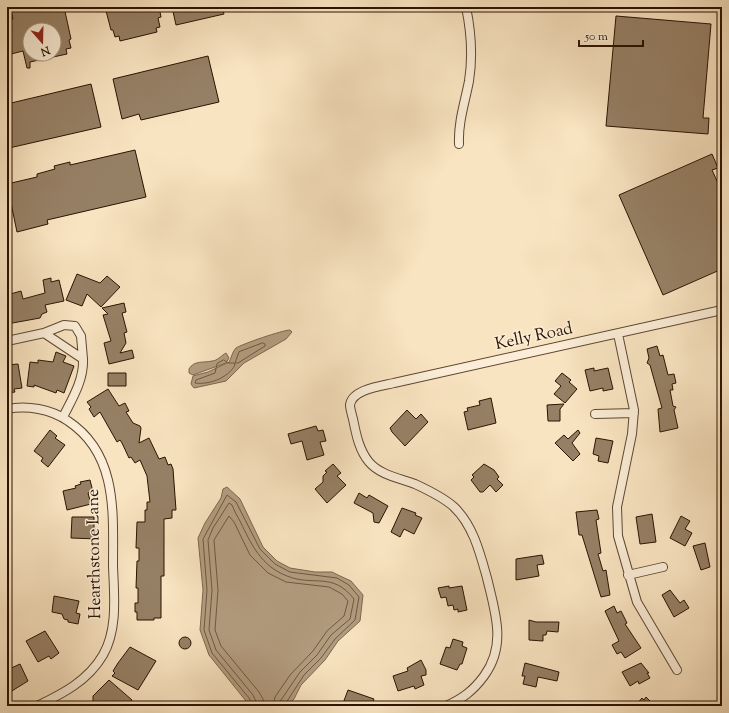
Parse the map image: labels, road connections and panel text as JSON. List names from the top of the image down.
{
  "streets": {
    "street": ["Kelly Road", "Hearthstone Lane"]
  },
  "scale_bar": "50 m",
  "north": "bottom"
}
